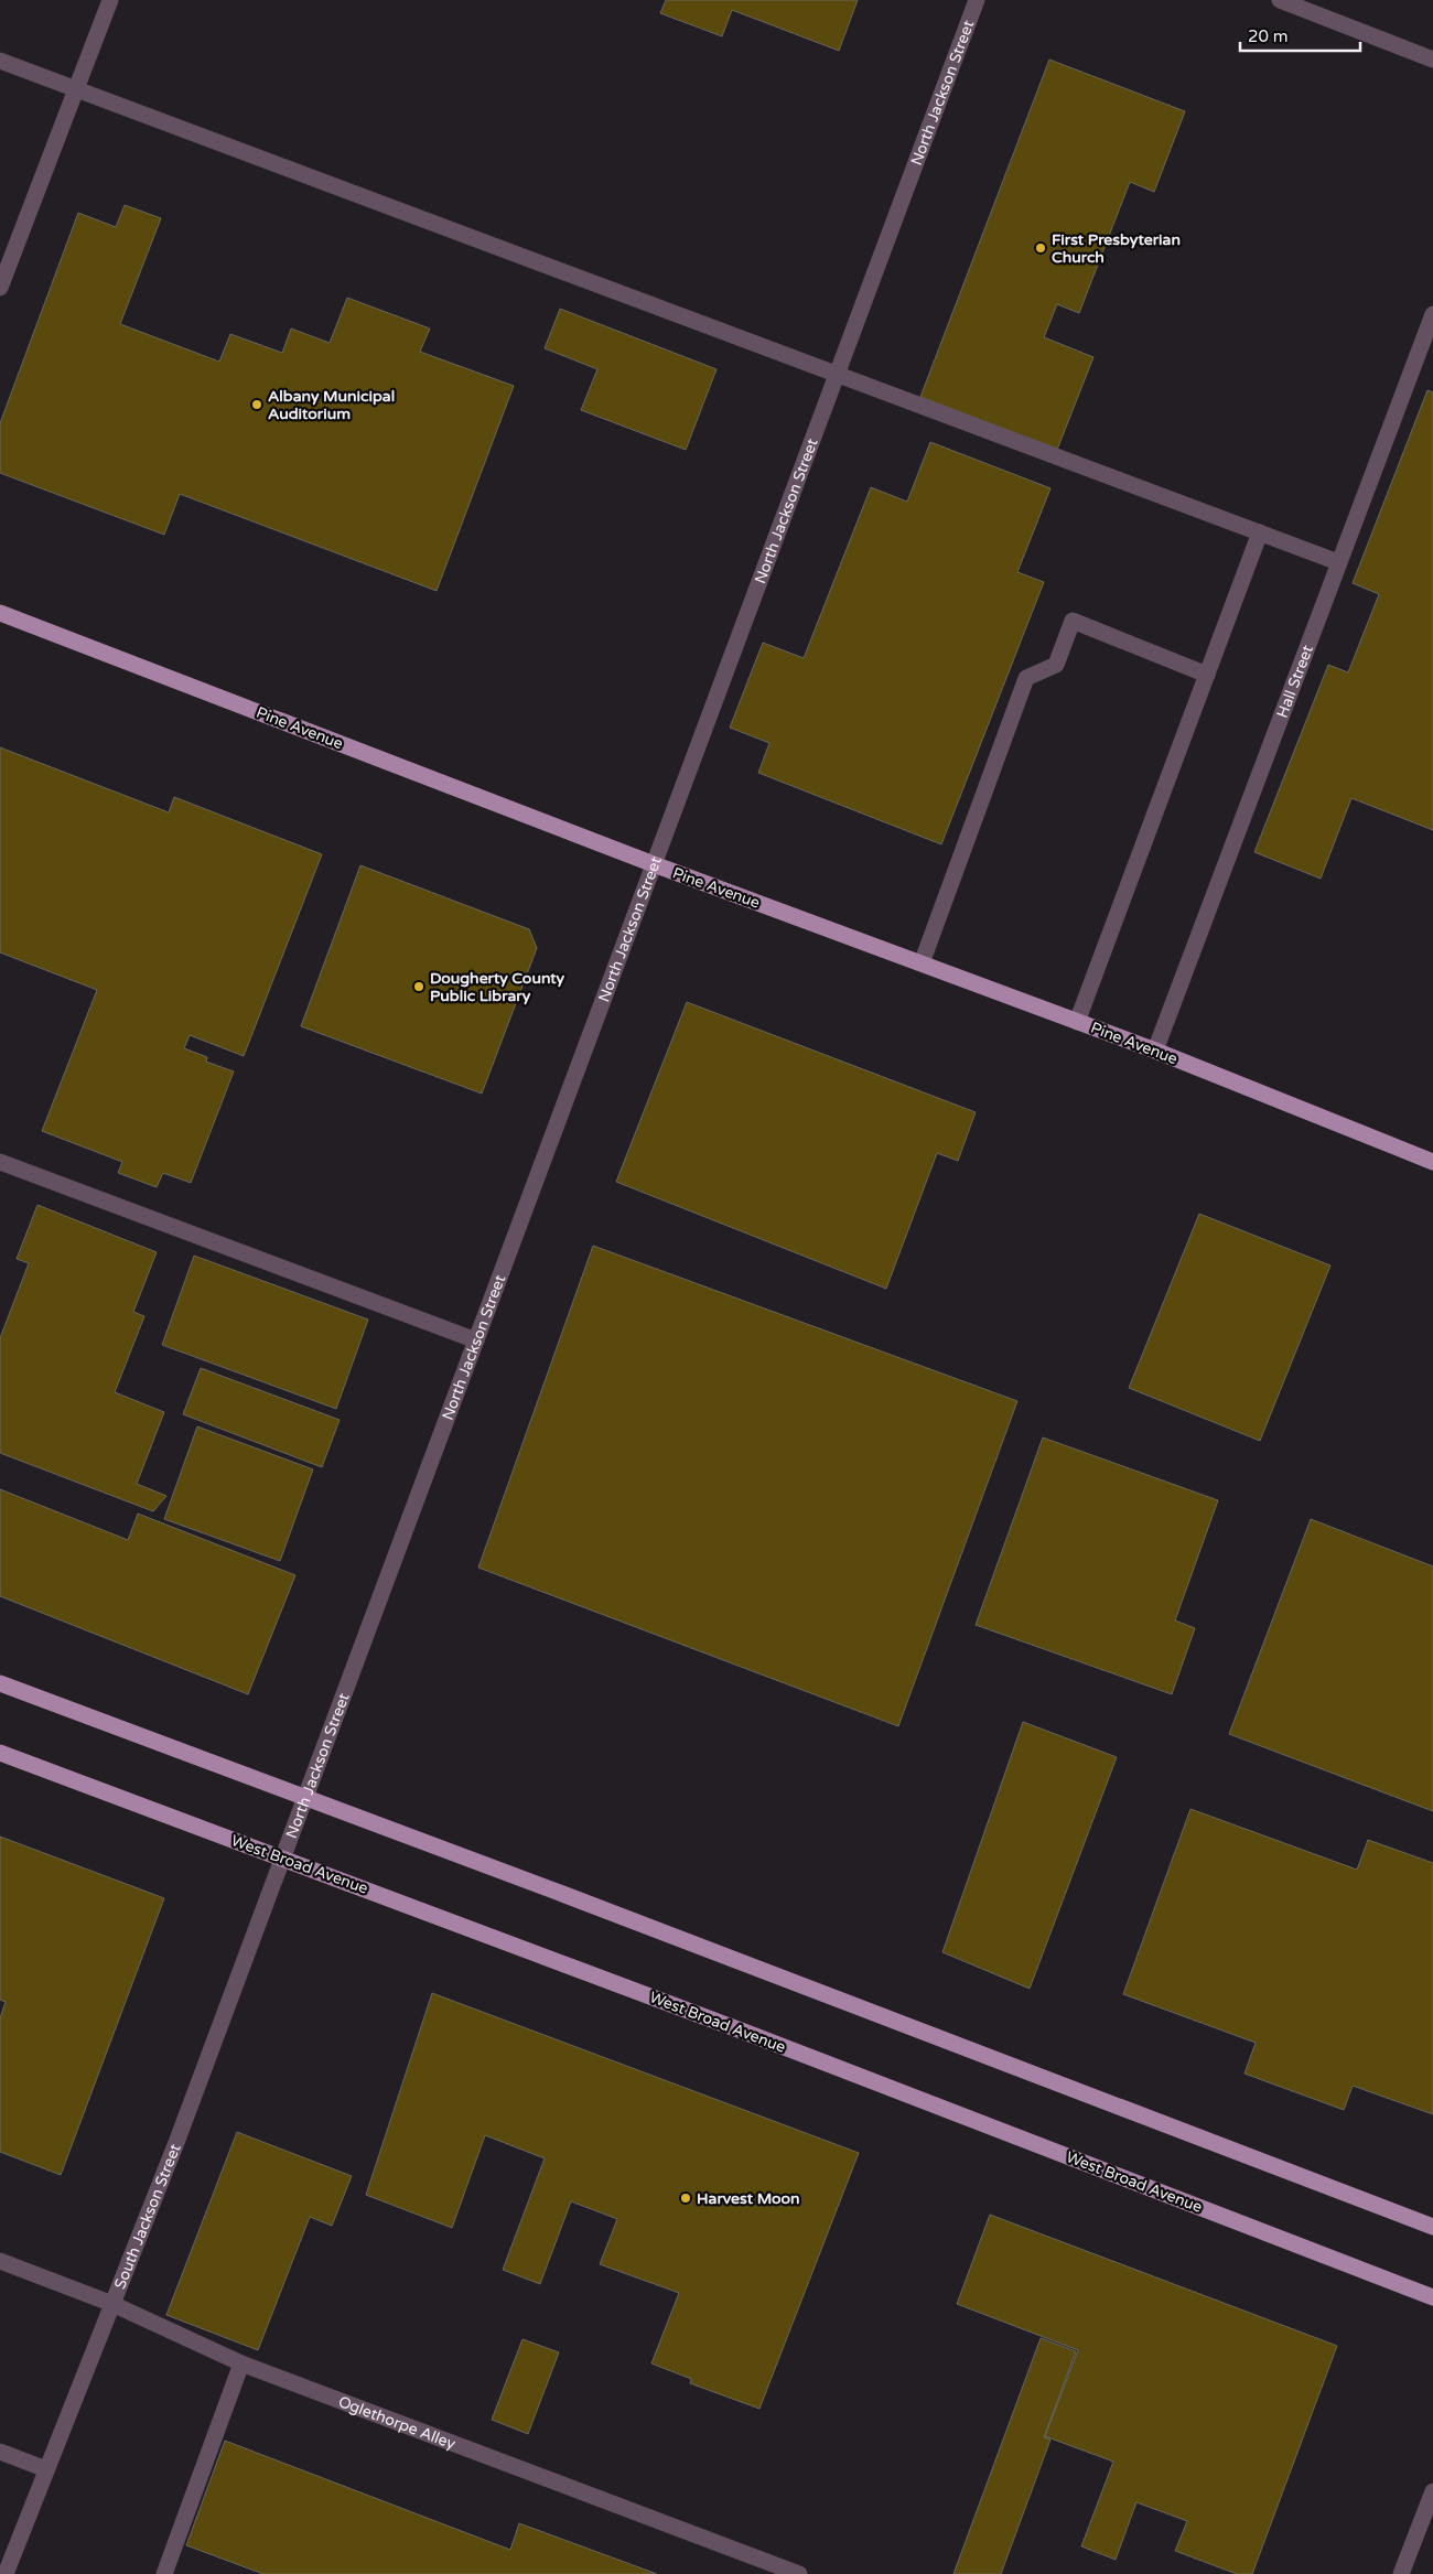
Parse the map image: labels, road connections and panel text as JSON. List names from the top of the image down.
{
  "streets": {
    "main road": ["Pine Avenue", "West Broad Avenue"],
    "street": [
      "North Jackson Street",
      "Hall Street",
      "South Jackson Street",
      "Oglethorpe Alley"
    ]
  },
  "crossings": [
    ["North Jackson Street", "Pine Avenue"],
    ["North Jackson Street", "West Broad Avenue"],
    ["North Jackson Street", "South Jackson Street"],
    ["Hall Street", "Pine Avenue"],
    ["West Broad Avenue", "South Jackson Street"],
    ["South Jackson Street", "Oglethorpe Alley"]
  ],
  "places": [
    "First Presbyterian Church",
    "Albany Municipal Auditorium",
    "Dougherty County Public Library",
    "Harvest Moon"
  ],
  "scale_bar": "20 m"
}
